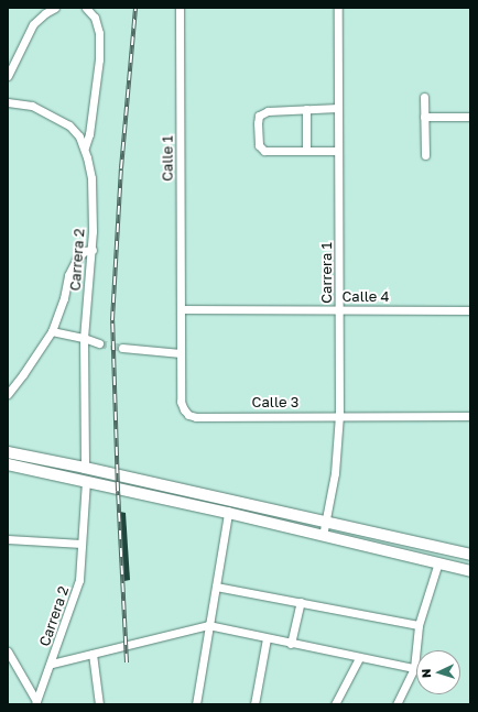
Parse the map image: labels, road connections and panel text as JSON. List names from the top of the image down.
{
  "streets": {
    "street": [
      "Calle 1",
      "Carrera 2",
      "Carrera 1",
      "Calle 4",
      "Calle 3"
    ]
  },
  "crossings": [
    ["Calle 1", "Calle 4"],
    ["Calle 1", "Calle 3"],
    ["Carrera 1", "Calle 4"],
    ["Carrera 1", "Calle 3"],
    ["Calle 4", "Calle 3"]
  ],
  "north": "left"
}
